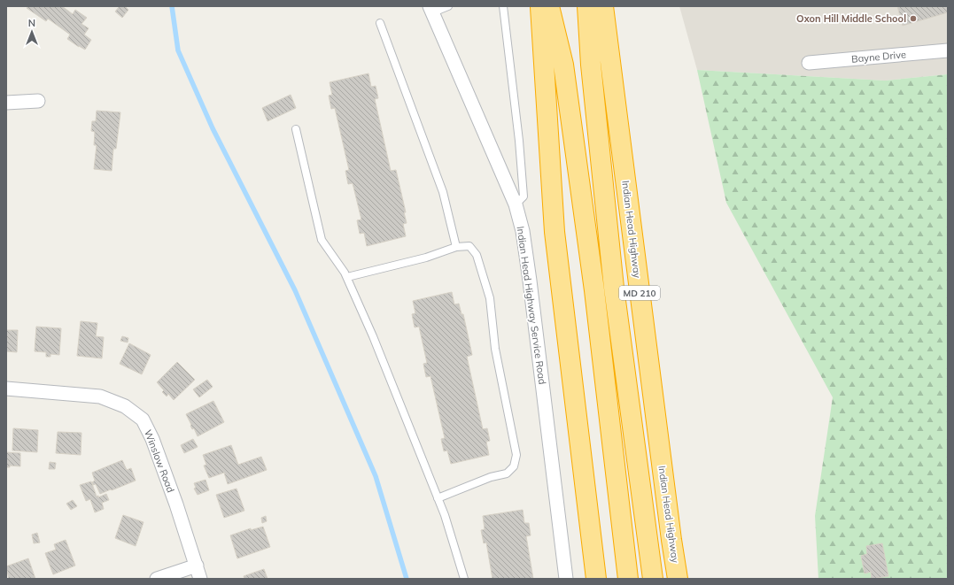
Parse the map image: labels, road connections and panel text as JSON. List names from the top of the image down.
{
  "streets": {
    "highway": ["Indian Head Highway", "MD 210"],
    "street": ["Bayne Drive", "Indian Head Highway Service Road", "Winslow Road"]
  },
  "places": ["Oxon Hill Middle School"],
  "north": "top"
}
